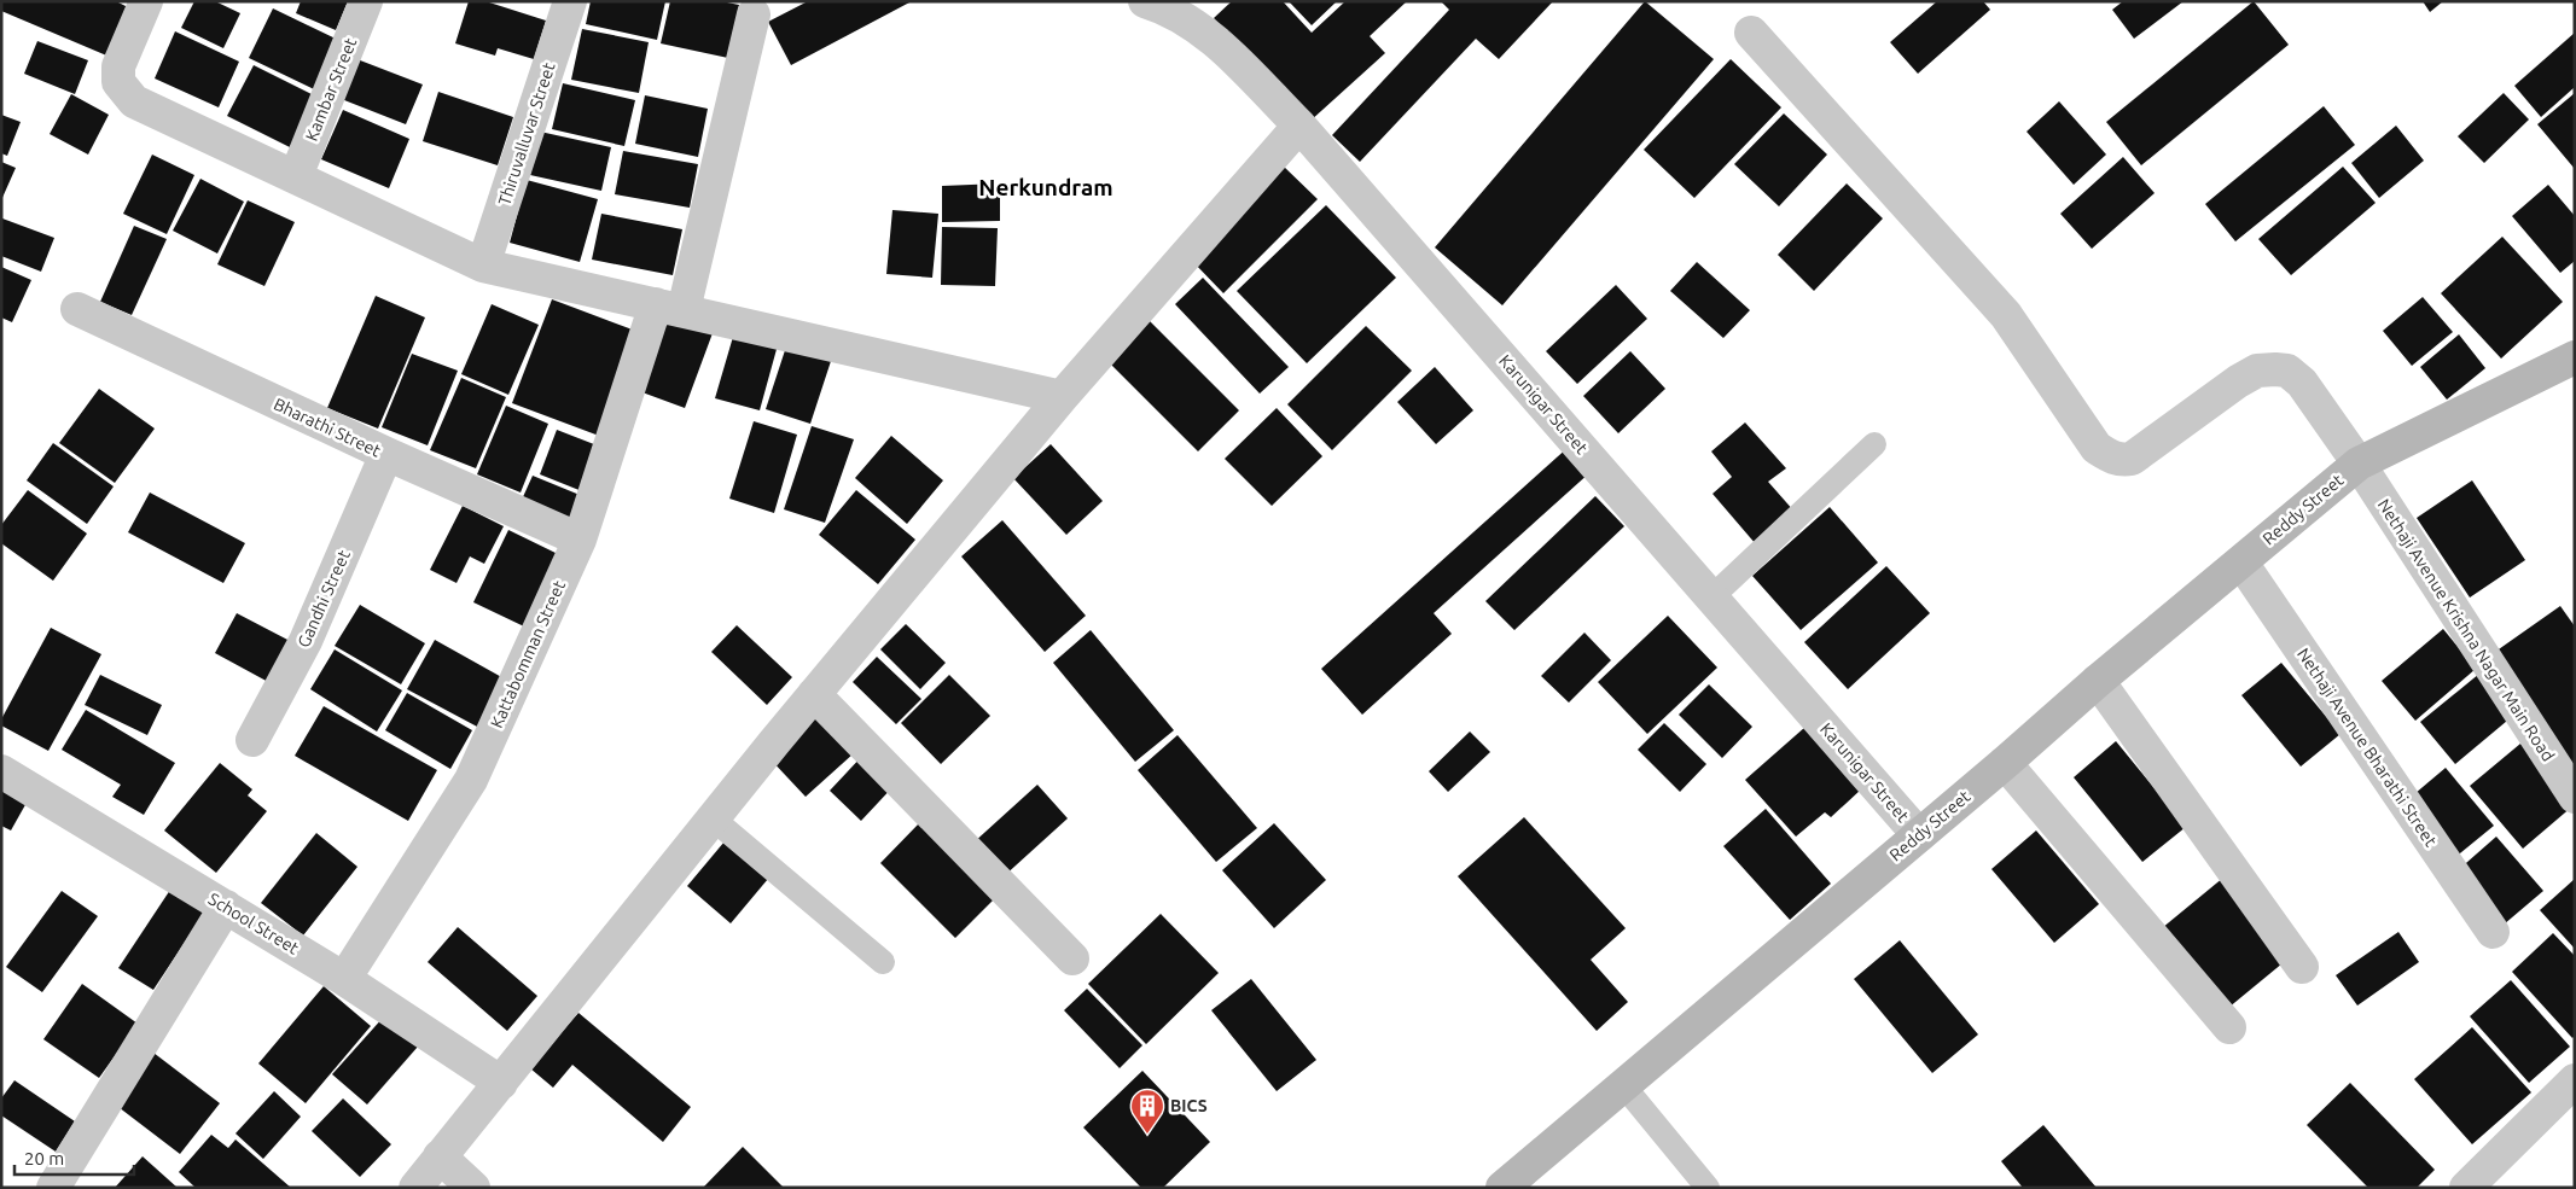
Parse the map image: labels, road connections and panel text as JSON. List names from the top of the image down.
{
  "streets": {
    "street": [
      "Kambar Street",
      "Thiruvalluvar Street",
      "Karunigar Street",
      "Bharathi Street",
      "Reddy Street",
      "Gandhi Street",
      "Nethaji Avenue Krishna Nagar Main Road",
      "Kattabomman Street",
      "Nethaji Avenue Bharathi Street",
      "School Street"
    ]
  },
  "crossings": [
    ["Karunigar Street", "Reddy Street"],
    ["Bharathi Street", "Gandhi Street"],
    ["Bharathi Street", "Kattabomman Street"],
    ["Reddy Street", "Nethaji Avenue Krishna Nagar Main Road"],
    ["Reddy Street", "Nethaji Avenue Bharathi Street"],
    ["Kattabomman Street", "School Street"]
  ],
  "districts": ["Nerkundram"],
  "places": {
    "building": ["BICS"]
  },
  "scale_bar": "20 m"
}
